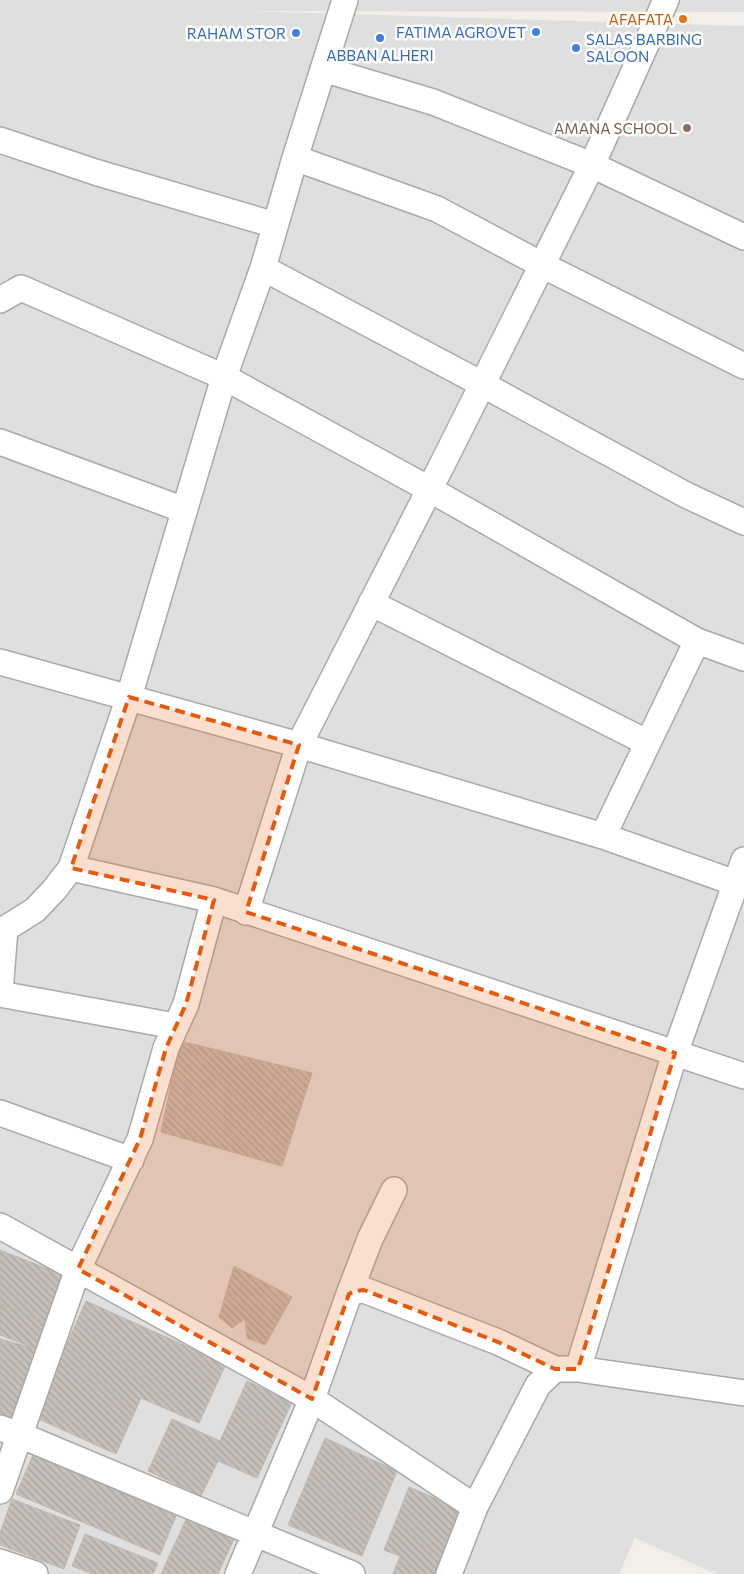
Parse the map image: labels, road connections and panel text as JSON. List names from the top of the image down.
{
  "places": [
    "AFAFATA",
    "FATIMA AGROVET",
    "RAHAM STOR",
    "ABBAN ALHERI",
    "SALAS BARBING SALOON",
    "AMANA SCHOOL"
  ]
}
